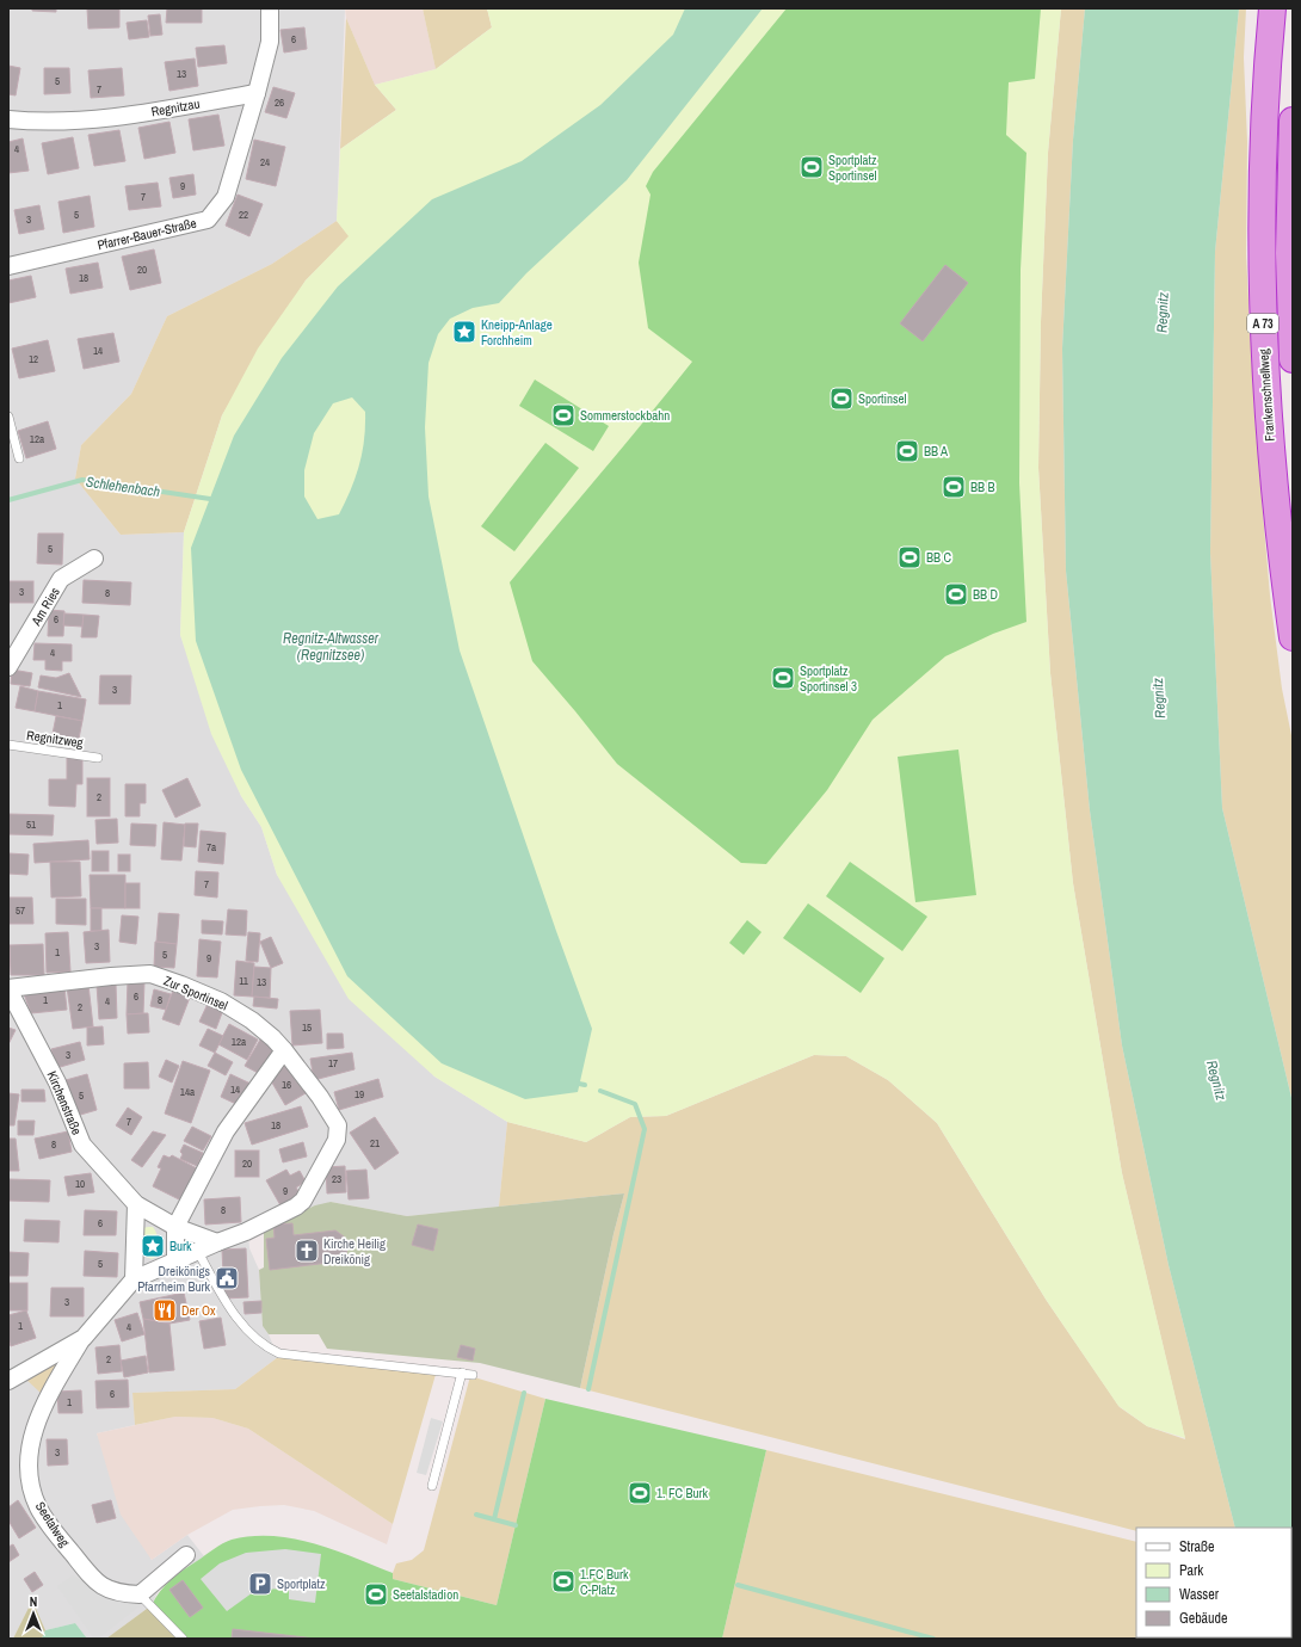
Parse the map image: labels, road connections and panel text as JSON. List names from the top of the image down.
{
  "streets": {
    "highway": ["A 73", "Frankenschnellweg"],
    "street": [
      "Regnitzau",
      "Pfarrer-Bauer-Straße",
      "Am Ries",
      "Zur Sportinsel",
      "Kirchenstraße",
      "Seetalweg"
    ],
    "lane": ["Regnitzweg"]
  },
  "crossings": [
    ["Regnitzau", "Pfarrer-Bauer-Straße"],
    ["Zur Sportinsel", "Kirchenstraße"]
  ],
  "water": ["Regnitz", "Schlehenbach", "Regnitz-Altwasser (Regnitzsee)"],
  "places": {
    "sports": [
      "Sportplatz Sportinsel",
      "Sportinsel",
      "Sommerstockbahn",
      "BB A",
      "BB B",
      "BB C",
      "BB D",
      "Sportplatz Sportinsel 3",
      "1. FC Burk",
      "1.FC Burk C-Platz",
      "Seetalstadion"
    ],
    "place": ["Kneipp-Anlage Forchheim", "Burk"],
    "church": ["Kirche Heilig Dreikönig"],
    "public building": ["Dreikönigs Pfarrheim Burk"],
    "restaurant": ["Der Ox"],
    "parking": ["Sportplatz"]
  },
  "house_numbers": [
    "6",
    "13",
    "5",
    "7",
    "26",
    "4",
    "24",
    "9",
    "7",
    "5",
    "22",
    "3",
    "20",
    "18",
    "14",
    "12",
    "12a",
    "5",
    "3",
    "8",
    "6",
    "4",
    "3",
    "1",
    "2",
    "51",
    "7a",
    "7",
    "57",
    "3",
    "1",
    "5",
    "9",
    "11",
    "13",
    "6",
    "1",
    "8",
    "4",
    "2",
    "15",
    "12a",
    "3",
    "17",
    "16",
    "14",
    "14a",
    "19",
    "5",
    "7",
    "18",
    "21",
    "8",
    "20",
    "23",
    "10",
    "9",
    "8",
    "6",
    "5",
    "3",
    "1",
    "4",
    "2",
    "6",
    "1",
    "3"
  ],
  "legend": [
    "Straße",
    "Park",
    "Wasser",
    "Gebäude"
  ],
  "north": "top"
}
